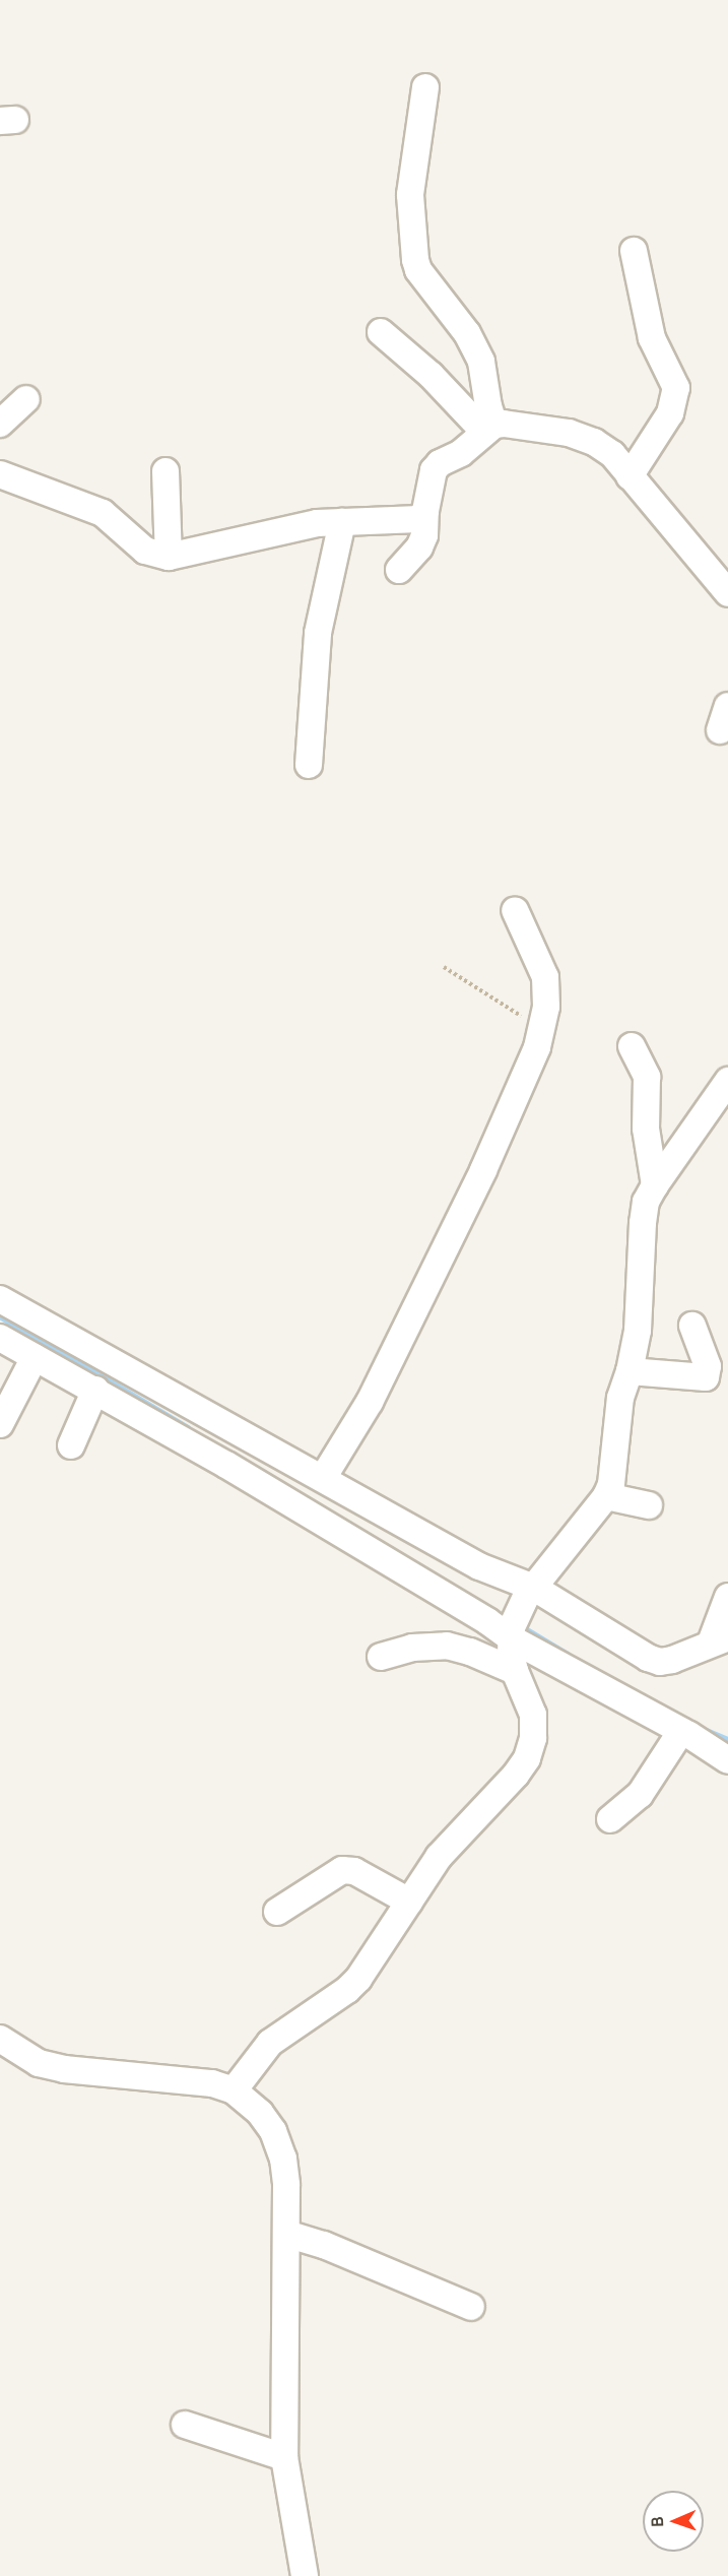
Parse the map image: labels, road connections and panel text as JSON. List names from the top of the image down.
{
  "north": "left"
}
